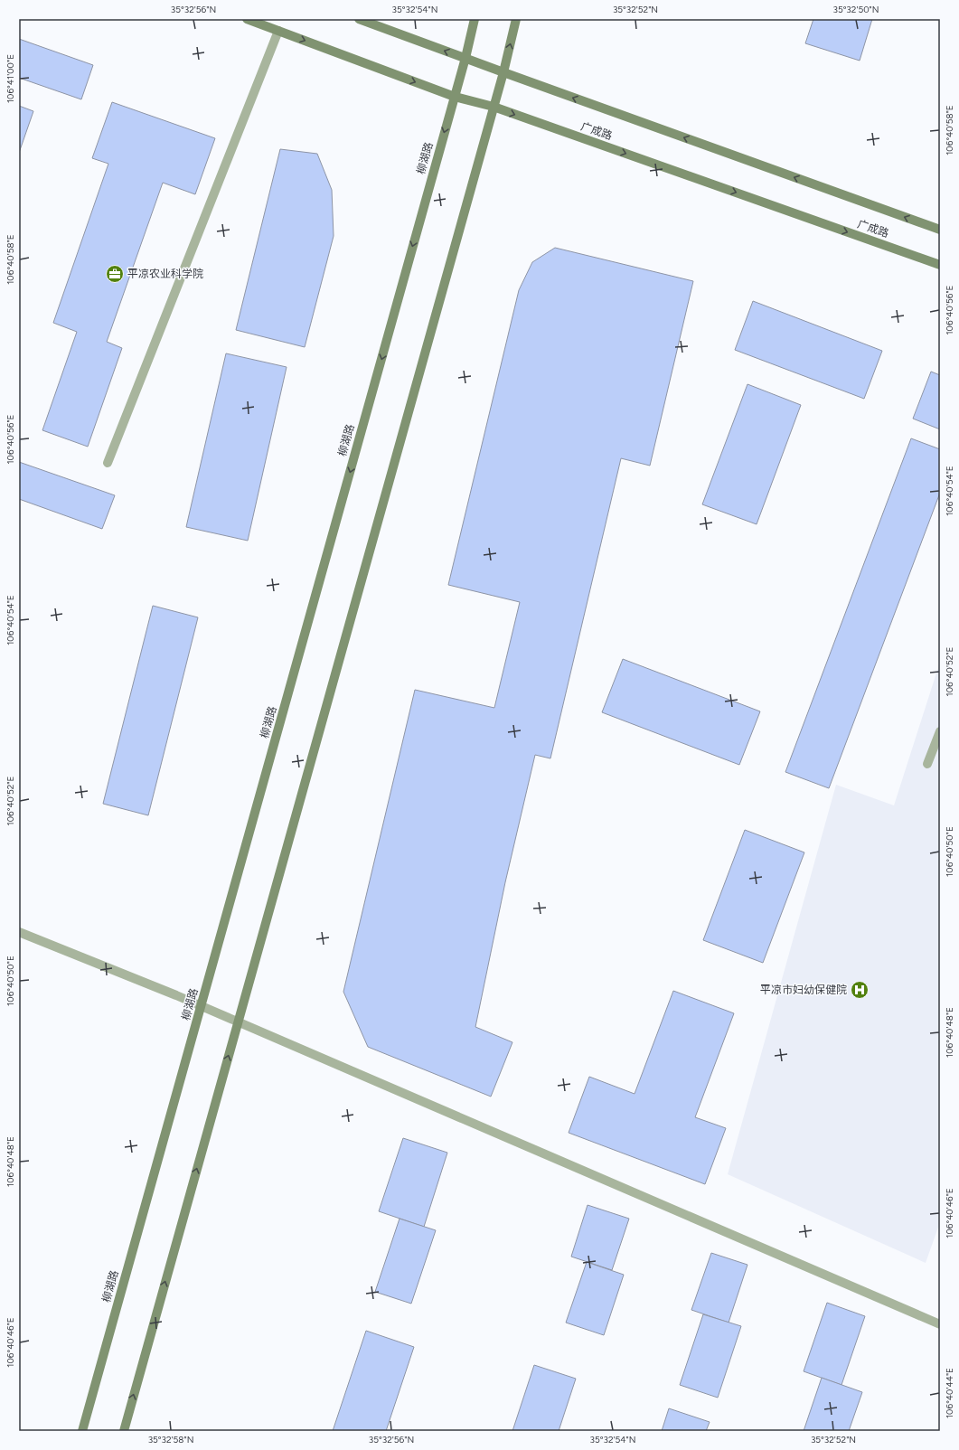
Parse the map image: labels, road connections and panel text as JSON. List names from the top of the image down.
{
  "streets": {
    "main road": ["广成路", "柳湖路"]
  },
  "crossings": [
    ["广成路", "柳湖路"]
  ],
  "places": {
    "office": ["平凉农业科学院"],
    "hospital": ["平凉市妇幼保健院"]
  },
  "coordinates": [
    "35°32'56\"N",
    "35°32'54\"N",
    "35°32'52\"N",
    "35°32'50\"N",
    "106°41'00\"E",
    "106°40'58\"E",
    "106°40'56\"E",
    "106°40'54\"E",
    "106°40'52\"E",
    "106°40'50\"E",
    "106°40'48\"E",
    "106°40'46\"E",
    "106°40'44\"E",
    "35°32'58\"N"
  ]
}
